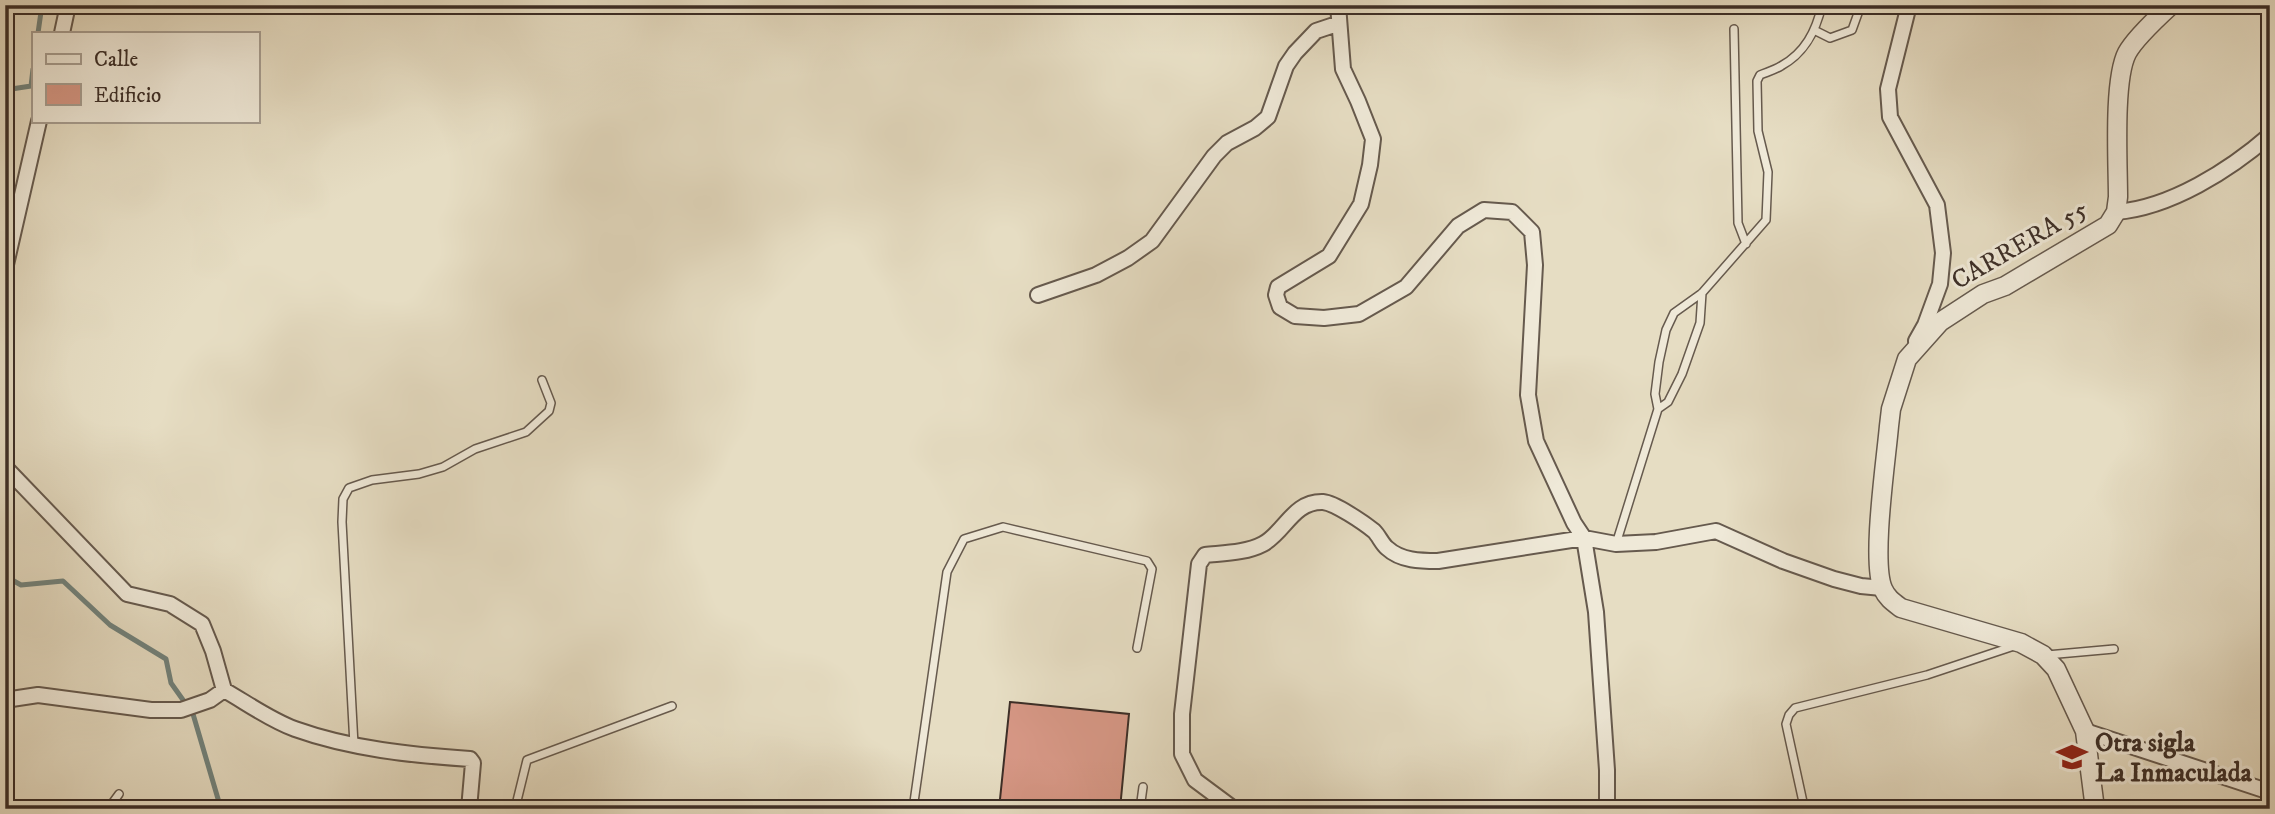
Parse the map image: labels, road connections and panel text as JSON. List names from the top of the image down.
{
  "streets": {
    "street": ["CARRERA 55"]
  },
  "places": {
    "school or university": ["Otra sigla La Inmaculada"]
  },
  "legend": ["Calle", "Edificio"]
}
